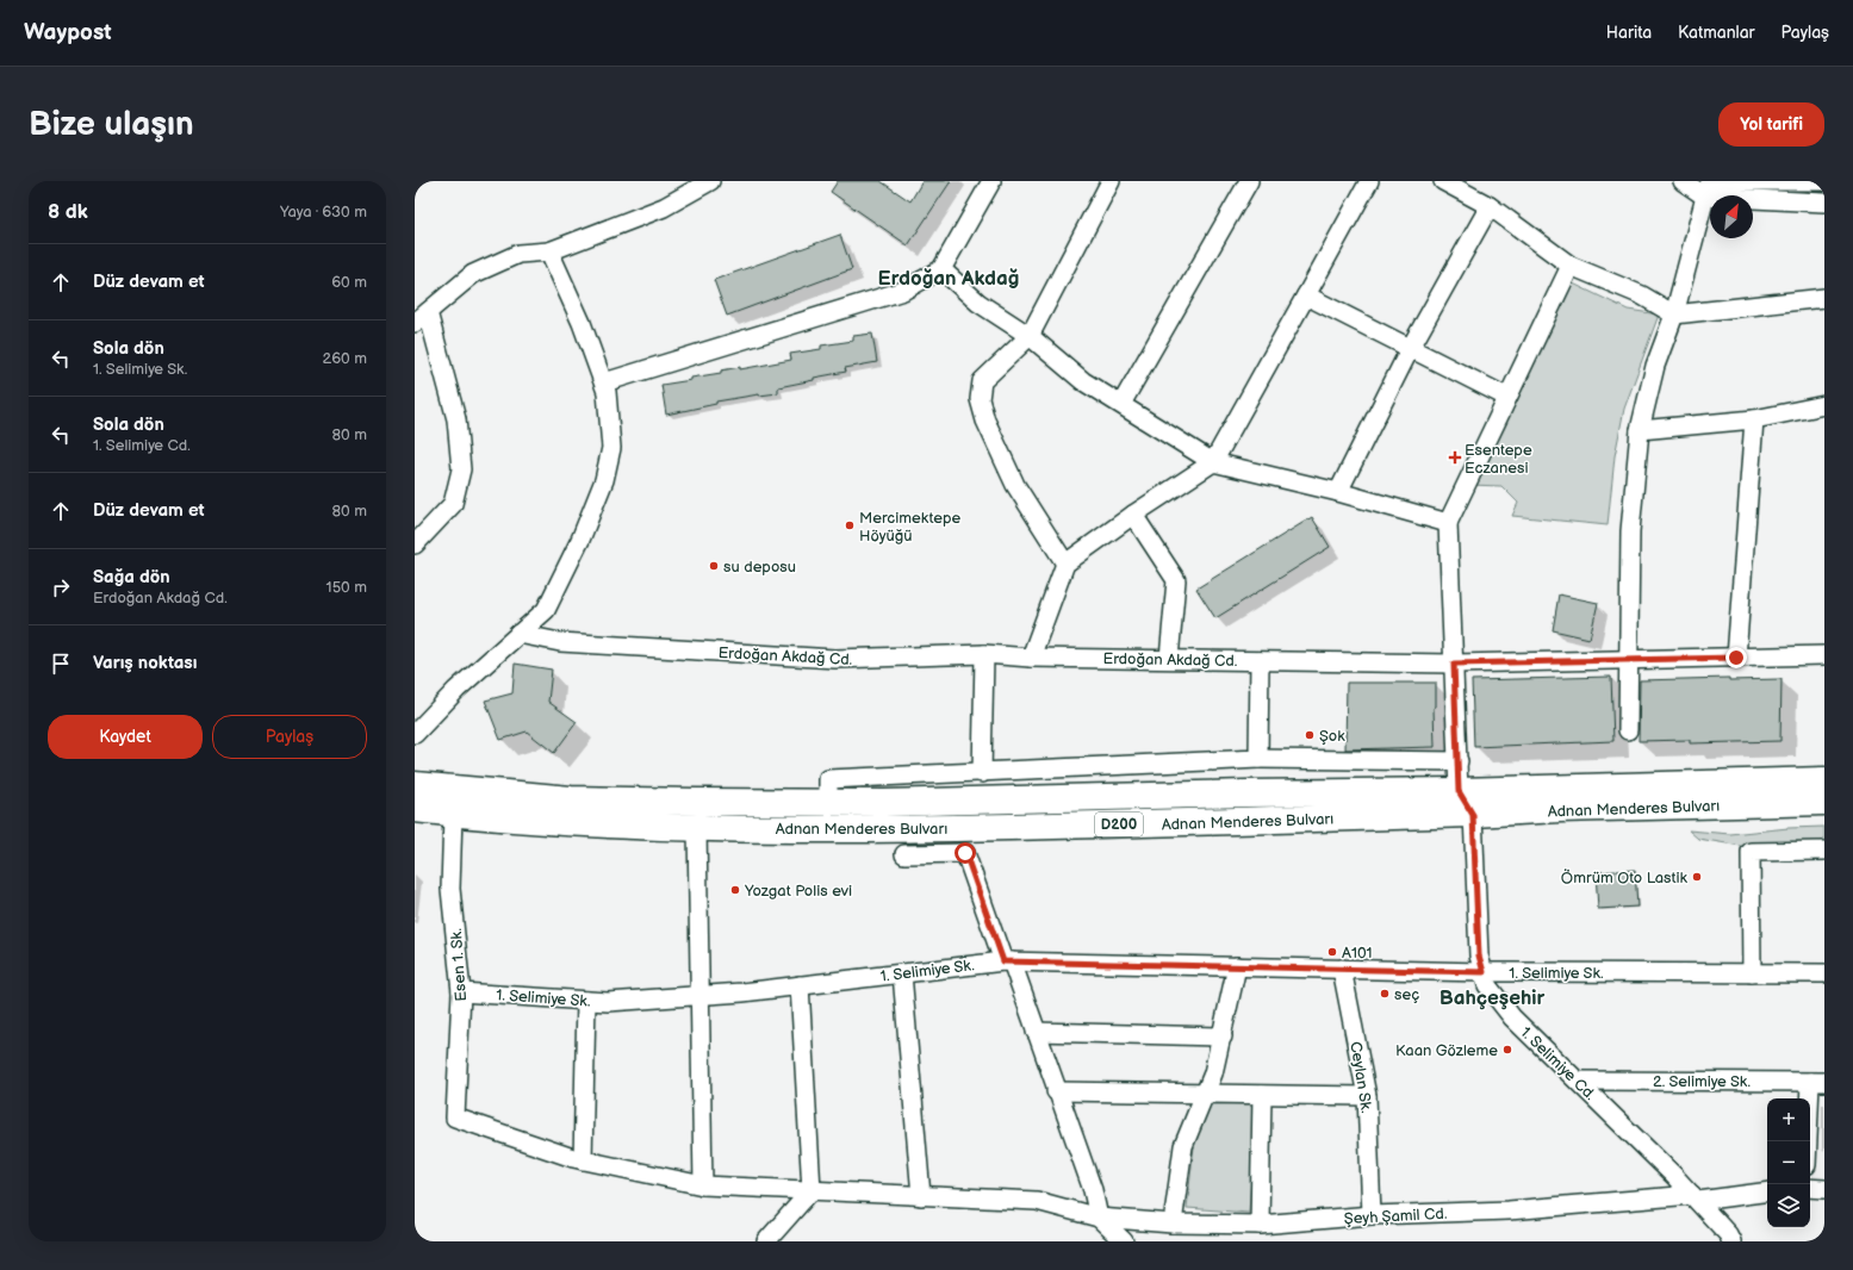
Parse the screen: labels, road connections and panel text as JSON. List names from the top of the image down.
{
  "streets": {
    "highway": ["Adnan Menderes Bulvarı", "D200"],
    "street": [
      "Erdoğan Akdağ Cd.",
      "Esen 1. Sk.",
      "1. Selimiye Sk.",
      "1. Selimiye Cd.",
      "Ceylan Sk.",
      "2. Selimiye Sk.",
      "Şeyh Şamil Cd."
    ]
  },
  "crossings": [
    ["Adnan Menderes Bulvarı", "Esen 1. Sk."],
    ["Adnan Menderes Bulvarı", "1. Selimiye Cd."],
    ["Esen 1. Sk.", "1. Selimiye Sk."],
    ["Esen 1. Sk.", "Şeyh Şamil Cd."],
    ["1. Selimiye Sk.", "1. Selimiye Cd."],
    ["1. Selimiye Sk.", "Ceylan Sk."],
    ["1. Selimiye Cd.", "2. Selimiye Sk."],
    ["1. Selimiye Cd.", "Şeyh Şamil Cd."],
    ["Ceylan Sk.", "Şeyh Şamil Cd."]
  ],
  "districts": ["Erdoğan Akdağ", "Bahçeşehir"],
  "places": {
    "health": ["Esentepe Eczanesi"],
    "other": [
      "Mercimektepe Höyüğü",
      "su deposu",
      "Şok",
      "Ömrüm Oto Lastik",
      "Yozgat Polis evi",
      "A101",
      "seç",
      "Kaan Gözleme"
    ]
  },
  "north": "top right",
  "page": {
    "header": "Waypost",
    "nav": ["Harita", "Katmanlar", "Paylaş"],
    "buttons": [
      "Yol tarifi",
      ["Kaydet", "Paylaş"]
    ],
    "title": "Bize ulaşın",
    "heading": ["8 dk", "Yaya · 630 m"],
    "list": [
      ["Düz devam et", "60 m"],
      ["Sola dön", "1. Selimiye Sk.", "260 m"],
      ["Sola dön", "1. Selimiye Cd.", "80 m"],
      ["Düz devam et", "80 m"],
      ["Sağa dön", "Erdoğan Akdağ Cd.", "150 m"],
      "Varış noktası"
    ],
    "map_buttons": ["+", "−"]
  }
}
